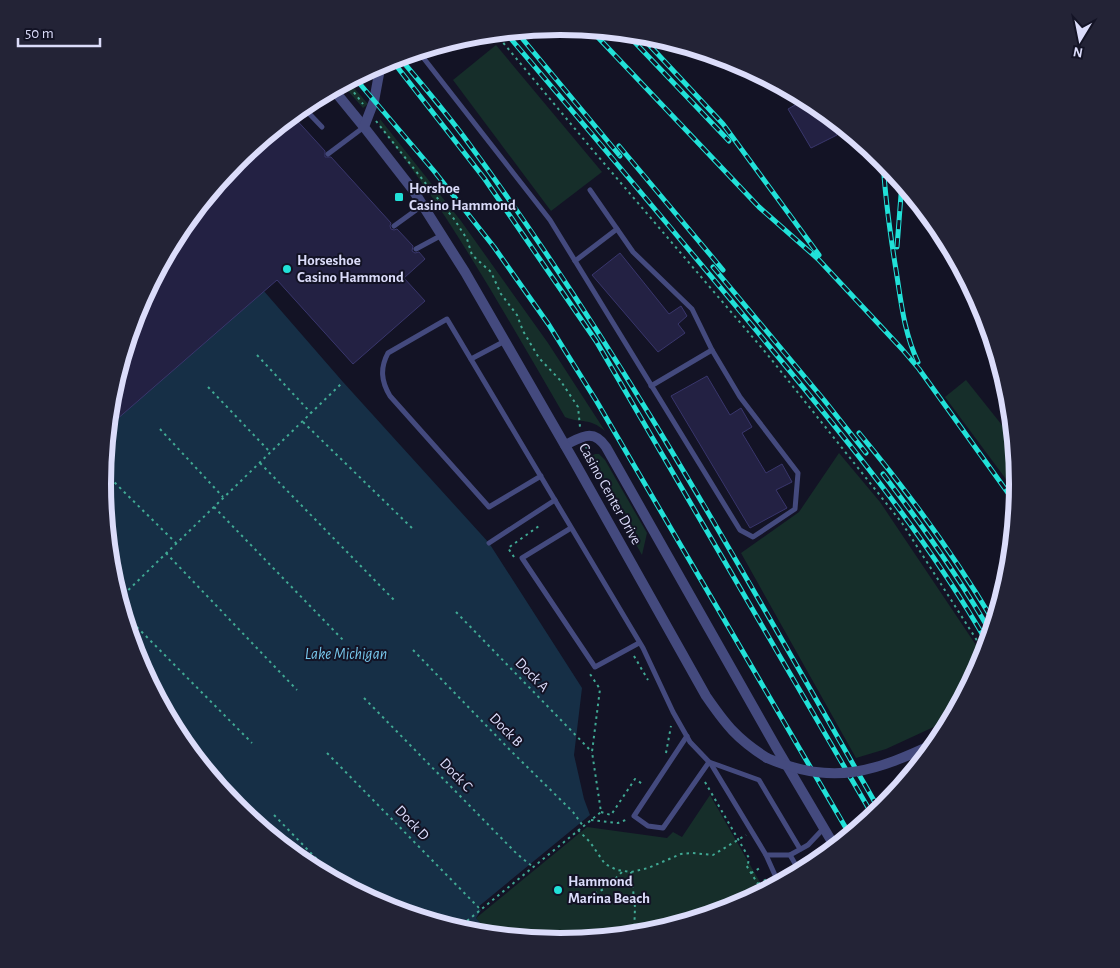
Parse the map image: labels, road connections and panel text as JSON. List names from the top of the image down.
{
  "streets": {
    "street": ["Casino Center Drive"],
    "path": [
      "Dock A",
      "Dock B",
      "Dock C",
      "Dock D"
    ]
  },
  "water": ["Lake Michigan"],
  "places": {
    "transit": ["Horshoe Casino Hammond"],
    "other": ["Horseshoe Casino Hammond", "Hammond Marina Beach"]
  },
  "scale_bar": "50 m",
  "north": "bottom"
}
